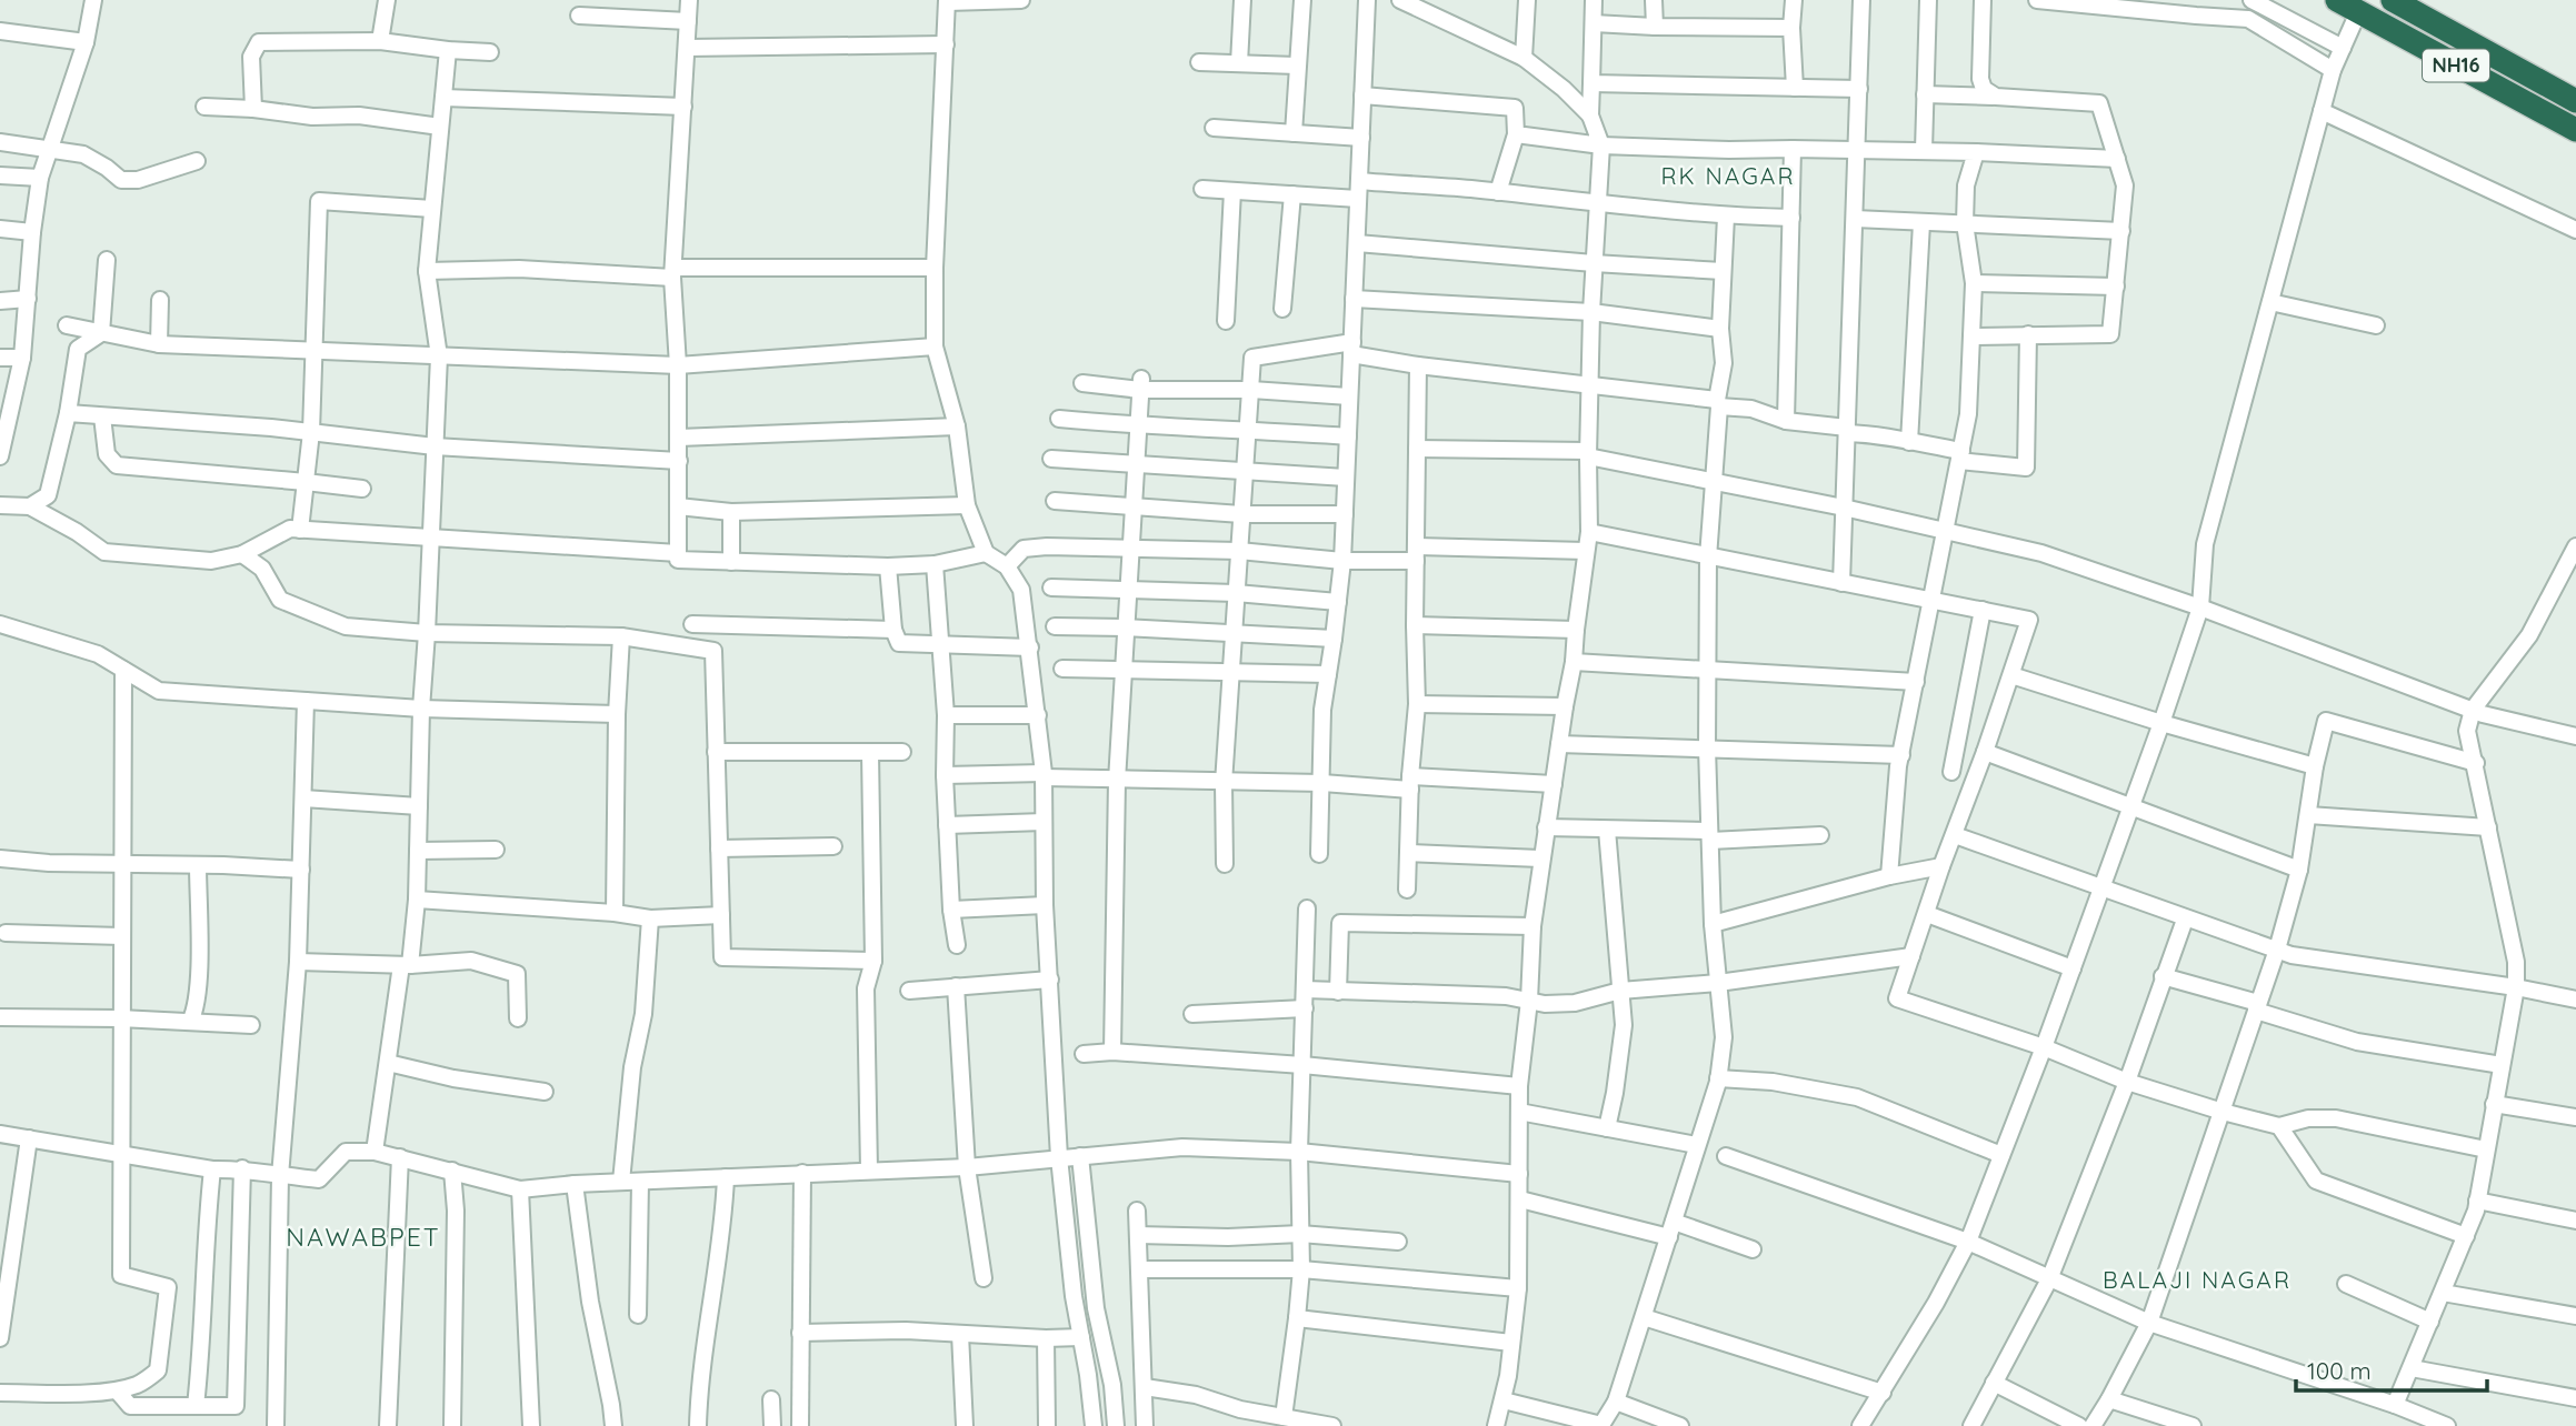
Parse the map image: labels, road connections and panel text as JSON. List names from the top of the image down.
{
  "streets": {
    "highway": ["NH16"]
  },
  "districts": ["RK NAGAR", "NAWABPET", "BALAJI NAGAR"],
  "scale_bar": "100 m"
}
